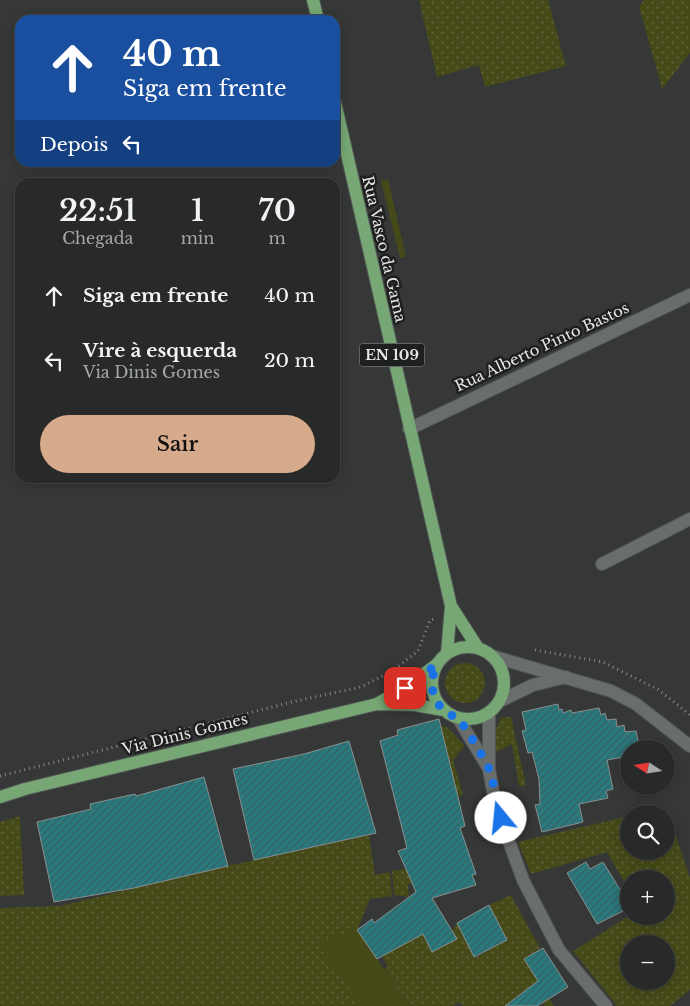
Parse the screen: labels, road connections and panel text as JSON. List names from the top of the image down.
{
  "streets": {
    "main road": [
      "Rua Vasco da Gama",
      "Rua Alberto Pinto Bastos",
      "EN 109",
      "Via Dinis Gomes"
    ]
  },
  "crossings": [
    ["Rua Vasco da Gama", "Rua Alberto Pinto Bastos"],
    ["Rua Vasco da Gama", "EN 109"],
    ["Rua Vasco da Gama", "Via Dinis Gomes"],
    ["EN 109", "Via Dinis Gomes"]
  ],
  "north": "left",
  "page": {
    "turn": ["40 m", "Siga em frente"],
    "then": "Depois",
    "eta": [
      "22:51",
      "Chegada",
      "1",
      "min",
      "70",
      "m"
    ],
    "list": [
      {
        "name": "Siga em frente",
        "value": "40 m"
      },
      {
        "name": "Vire à esquerda",
        "note": "Via Dinis Gomes",
        "value": "20 m"
      }
    ],
    "buttons": "Sair",
    "map_buttons": ["+", "−"]
  }
}
